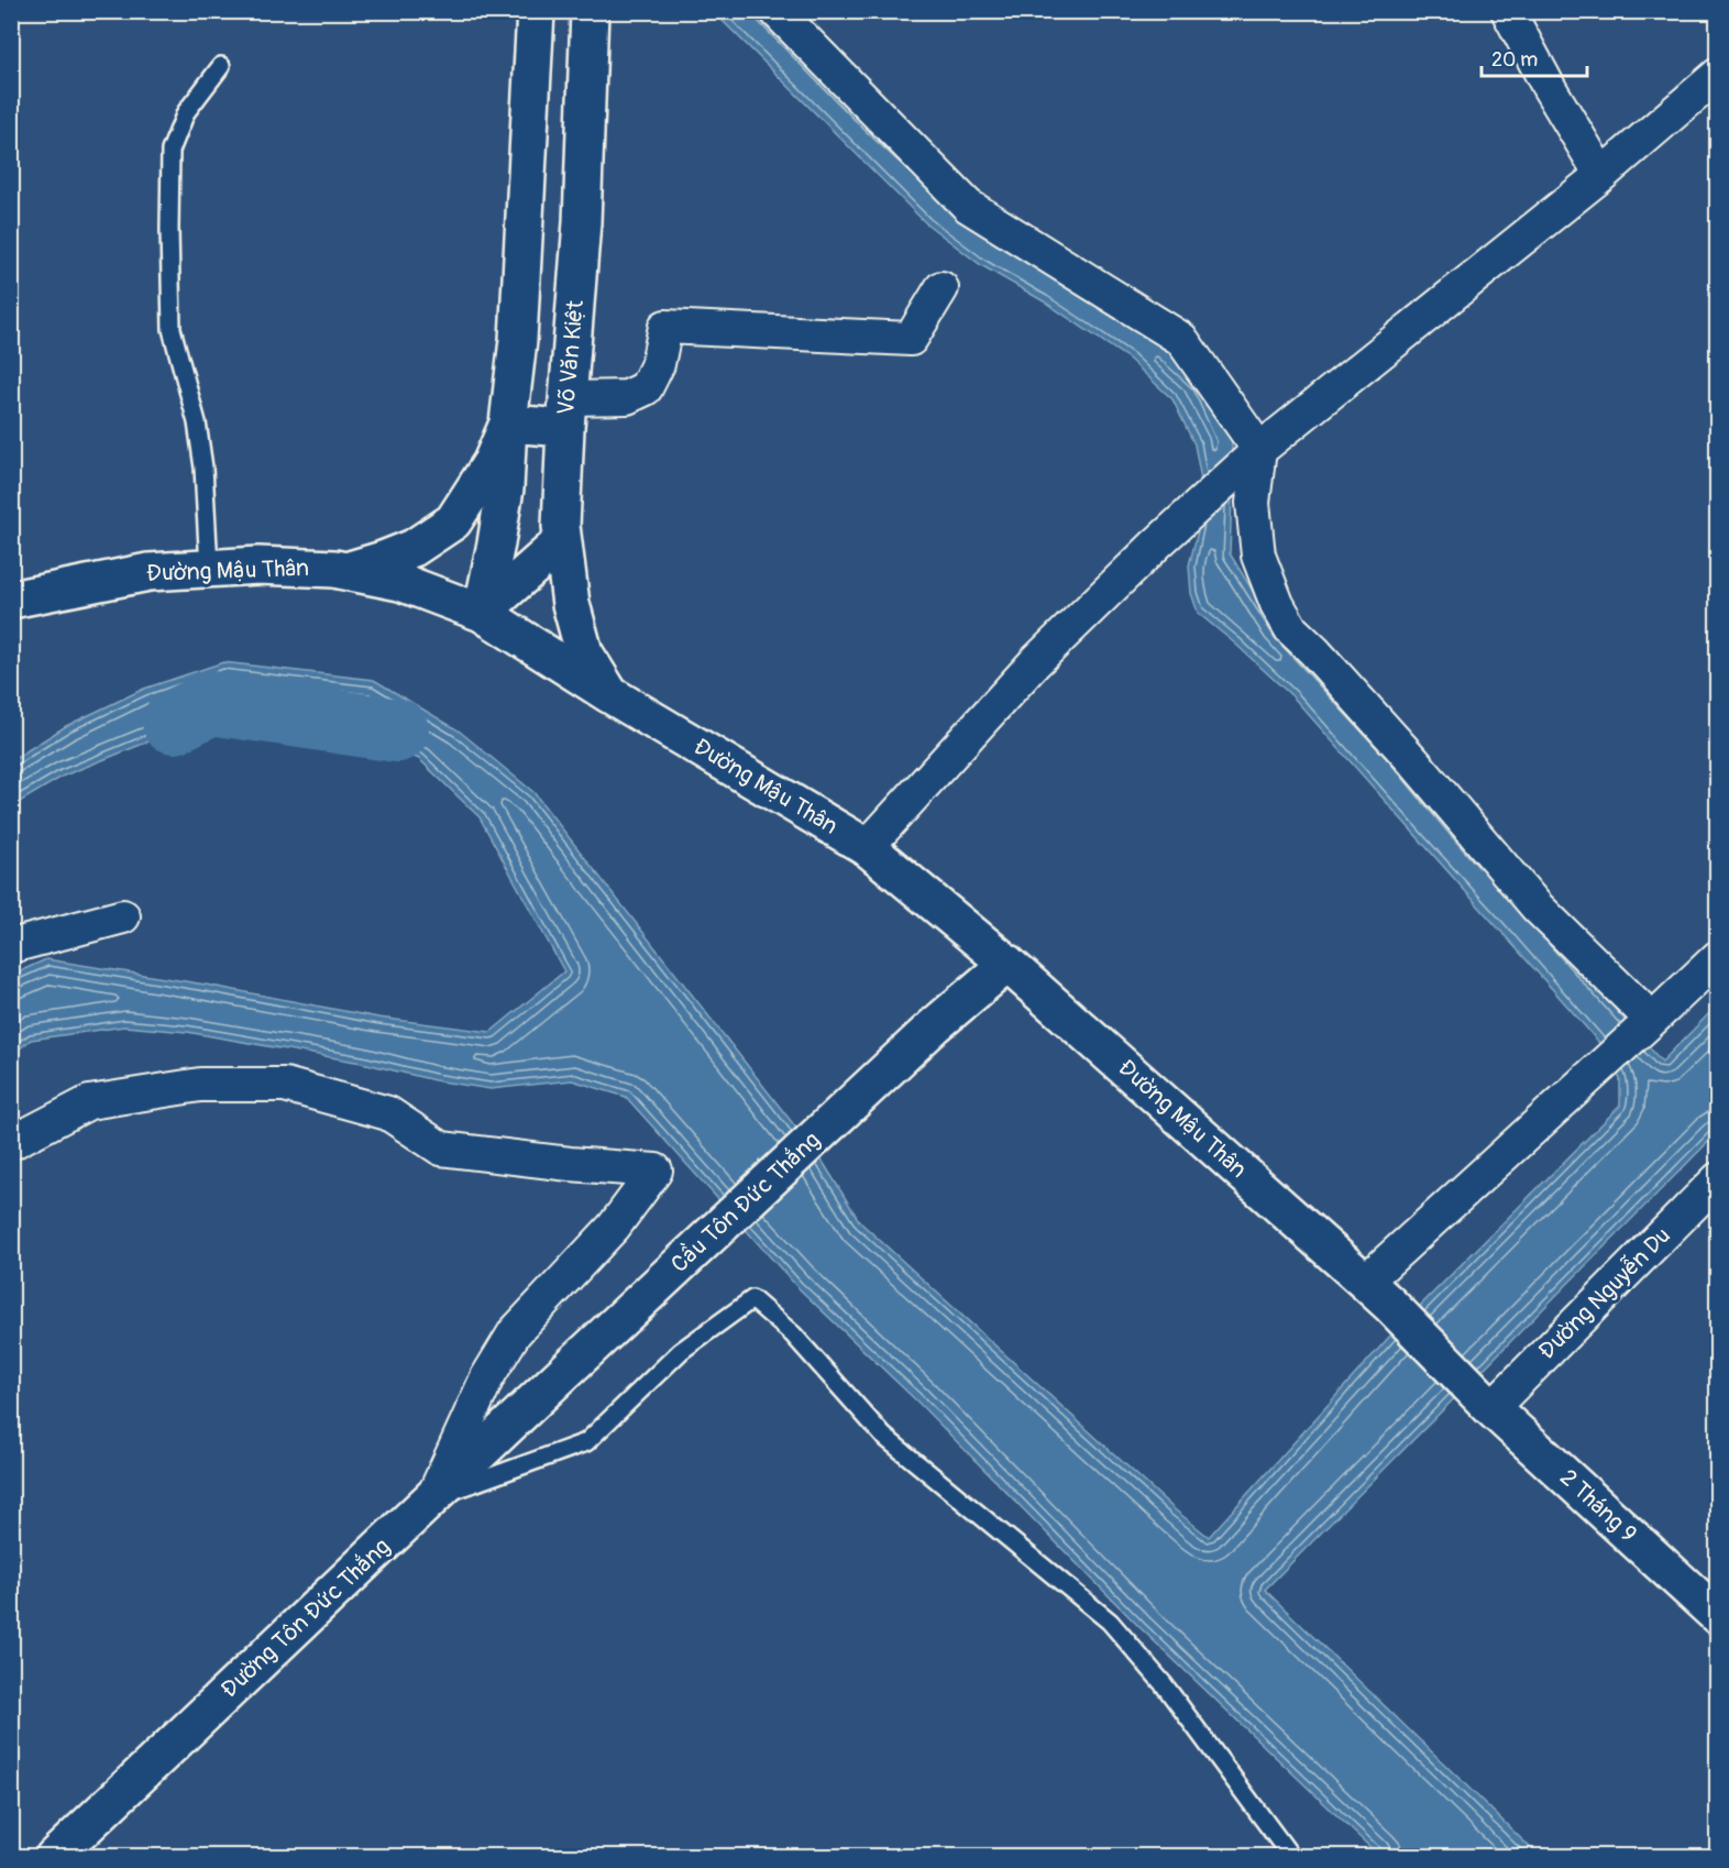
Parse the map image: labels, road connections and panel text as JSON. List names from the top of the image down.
{
  "streets": {
    "main road": [
      "Võ Văn Kiệt",
      "Đường Mậu Thân",
      "Cầu Tôn Đức Thắng",
      "2 Tháng 9",
      "Đường Tôn Đức Thắng"
    ],
    "street": ["Đường Nguyễn Du"]
  },
  "crossings": [
    ["Võ Văn Kiệt", "Đường Mậu Thân"],
    ["Đường Mậu Thân", "Cầu Tôn Đức Thắng"],
    ["Đường Mậu Thân", "Đường Nguyễn Du"],
    ["Đường Mậu Thân", "2 Tháng 9"],
    ["Cầu Tôn Đức Thắng", "Đường Tôn Đức Thắng"],
    ["Đường Nguyễn Du", "2 Tháng 9"]
  ],
  "scale_bar": "20 m"
}
